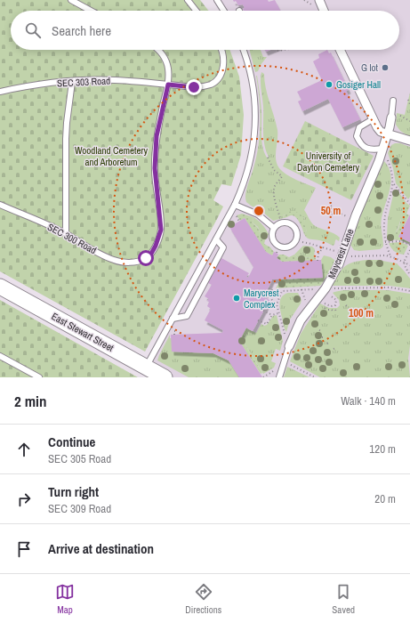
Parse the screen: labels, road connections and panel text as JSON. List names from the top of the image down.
{
  "streets": {
    "main road": ["East Stewart Street"],
    "street": ["Maycrest Lane"],
    "lane": ["SEC 303 Road", "SEC 300 Road"]
  },
  "crossings": [
    ["SEC 303 Road", "SEC 300 Road"]
  ],
  "parks": ["Woodland Cemetery and Arboretum", "University of Dayton Cemetery"],
  "places": ["G lot", "Gosiger Hall", "Marycrest Complex"],
  "page": {
    "search": "Search here",
    "heading": ["2 min", "Walk · 140 m"],
    "list": [
      ["Continue", "SEC 305 Road", "120 m"],
      ["Turn right", "SEC 309 Road", "20 m"],
      "Arrive at destination"
    ],
    "nav": ["Map", "Directions", "Saved"]
  },
  "rings": ["50 m", "100 m"]
}
